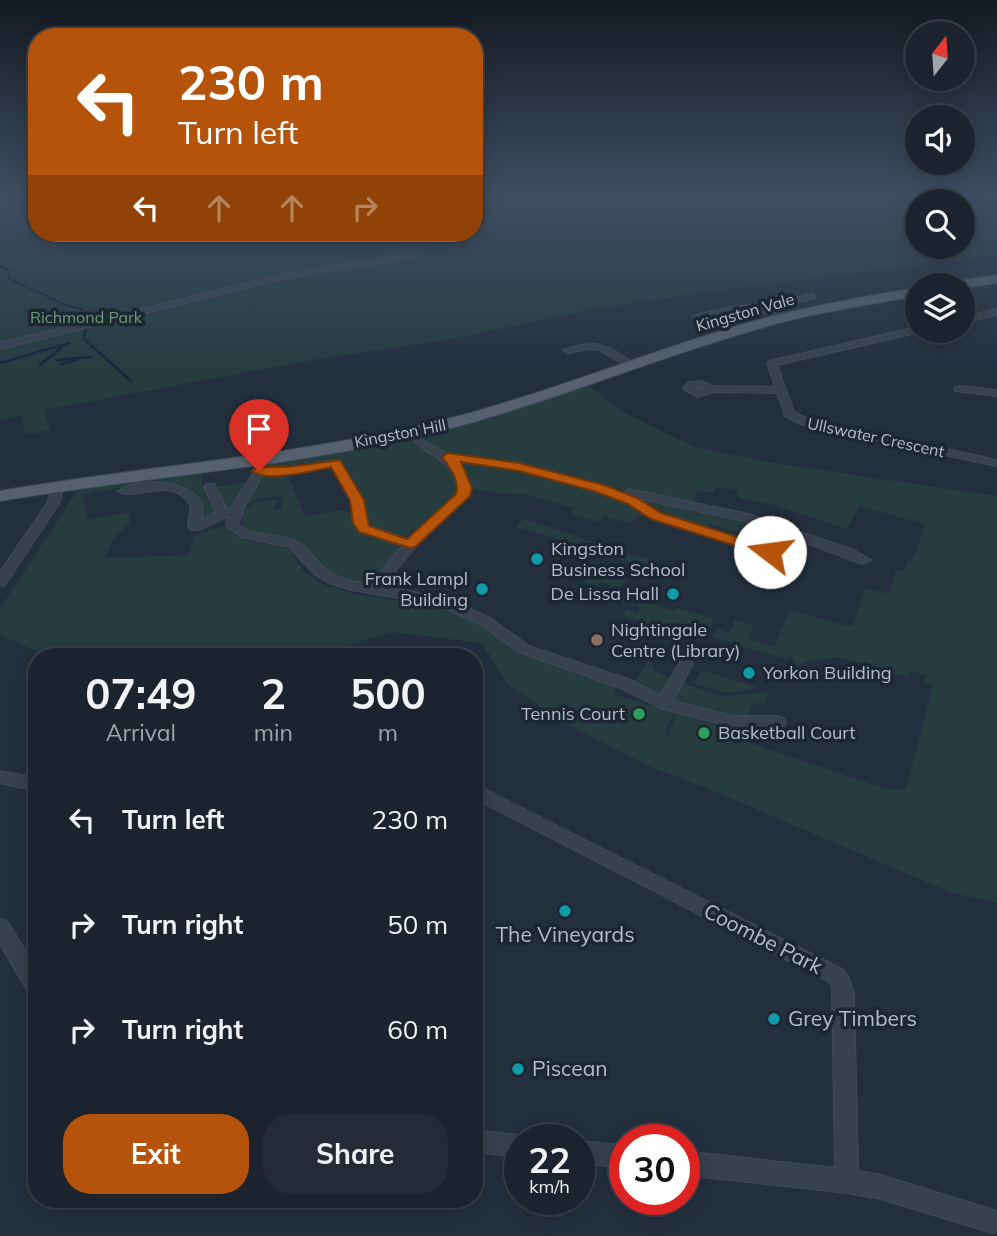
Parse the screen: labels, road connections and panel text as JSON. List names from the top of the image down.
{
  "streets": {
    "main road": ["Kingston Vale", "Kingston Hill"],
    "street": ["Ullswater Crescent", "Coombe Park"]
  },
  "crossings": [
    ["Kingston Vale", "Kingston Hill"]
  ],
  "parks": ["Richmond Park"],
  "places": [
    "Kingston Business School",
    "Frank Lampl Building",
    "De Lissa Hall",
    "Nightingale Centre (Library)",
    "Yorkon Building",
    "Tennis Court",
    "Basketball Court",
    "The Vineyards",
    "Grey Timbers",
    "Piscean"
  ],
  "north": "top",
  "page": {
    "turn": ["230 m", "Turn left"],
    "eta": [
      "07:49",
      "Arrival",
      "2",
      "min",
      "500",
      "m"
    ],
    "list": [
      {
        "name": "Turn left",
        "value": "230 m"
      },
      {
        "name": "Turn right",
        "value": "50 m"
      },
      {
        "name": "Turn right",
        "value": "60 m"
      }
    ],
    "buttons": ["Exit", "Share"],
    "speed": "22 km/h",
    "limit": "30"
  }
}
